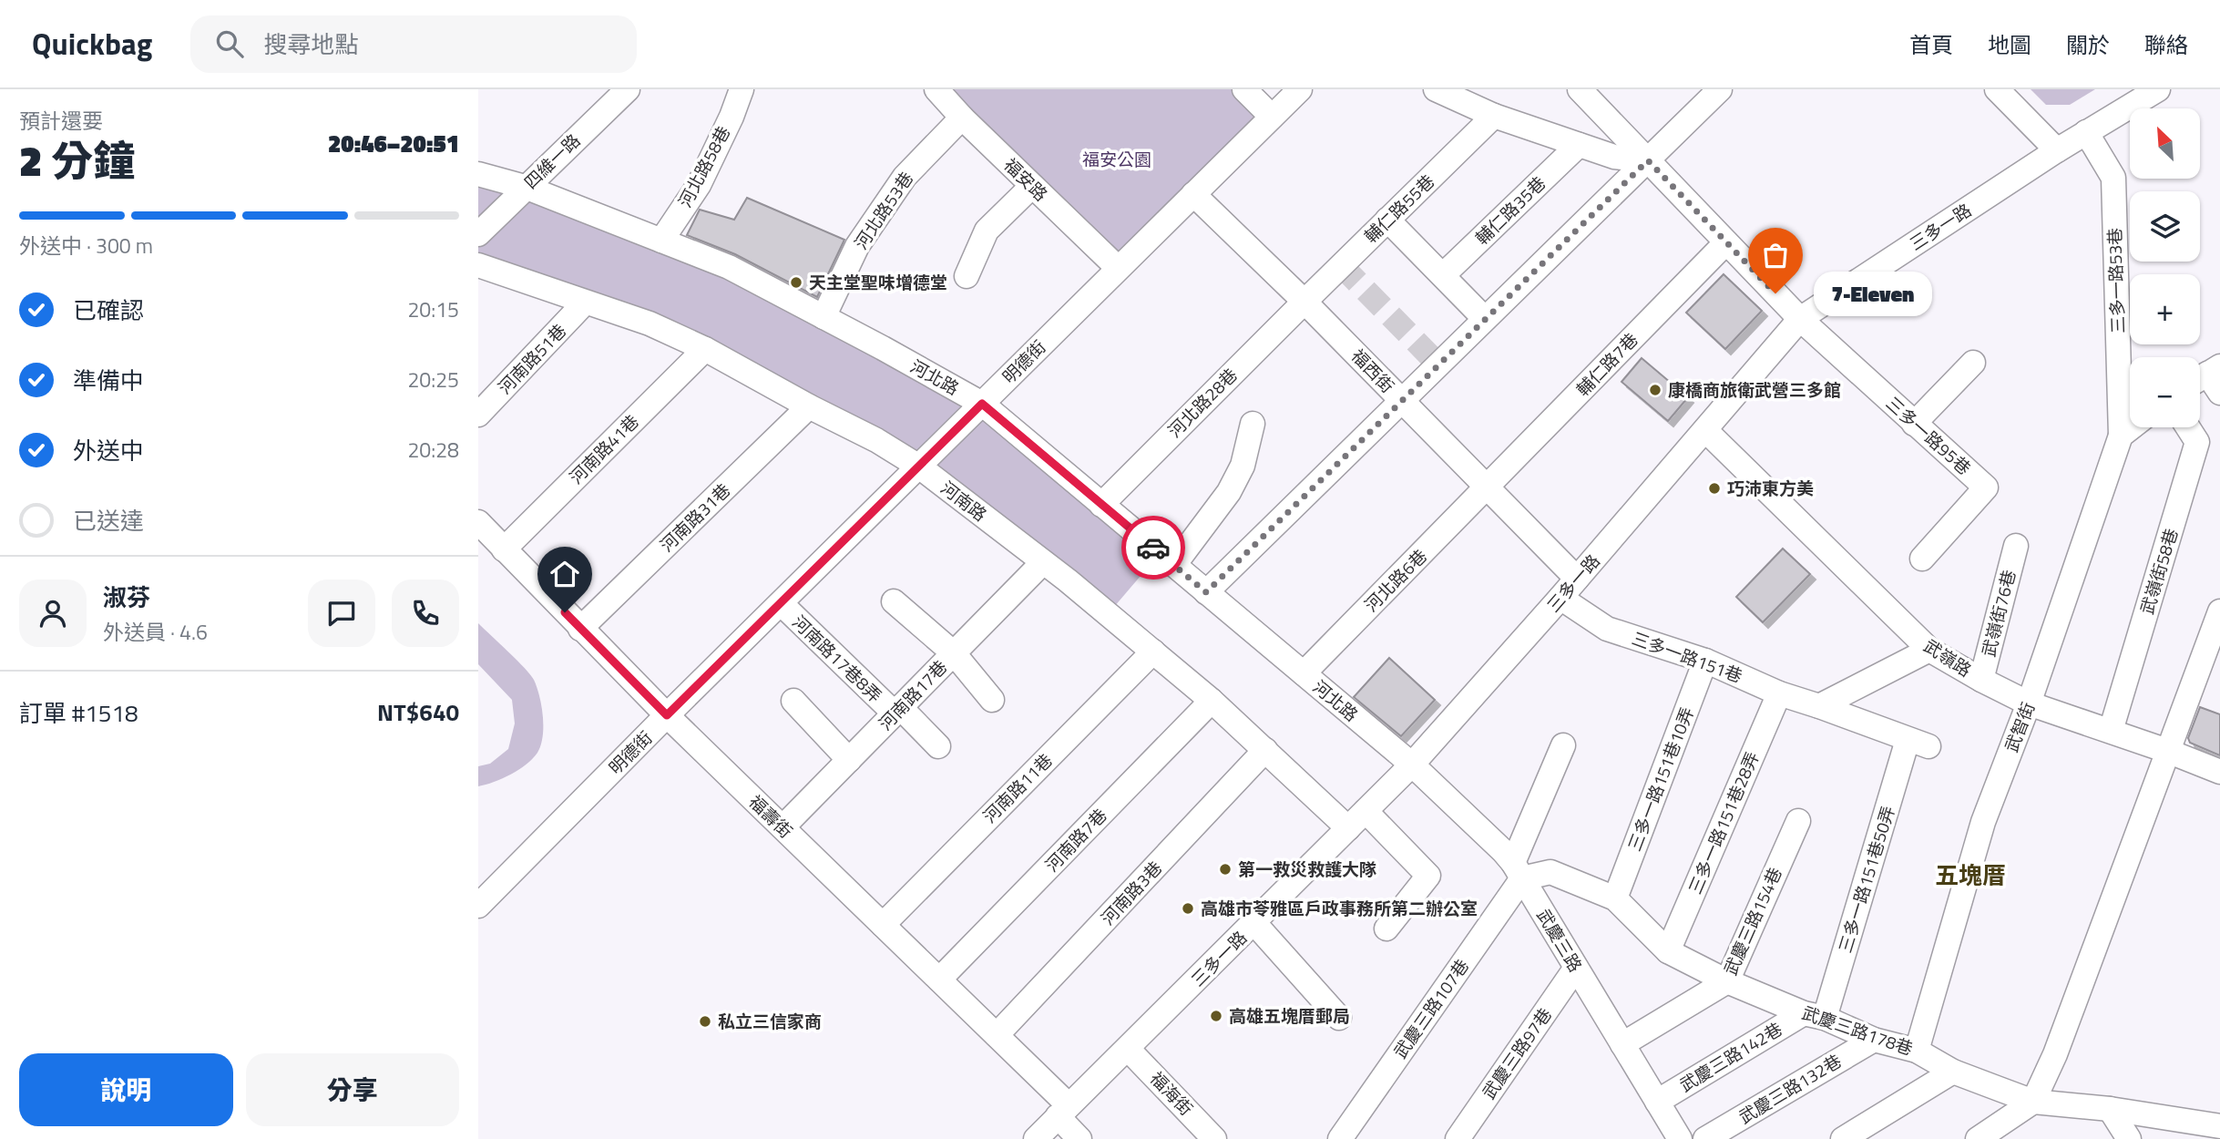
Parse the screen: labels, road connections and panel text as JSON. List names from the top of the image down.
{
  "streets": {
    "street": [
      "四維一路",
      "河北路58巷",
      "福安路",
      "輔仁路55巷",
      "河北路53巷",
      "輔仁路35巷",
      "三多一路",
      "三多一路53巷",
      "河南路51巷",
      "明德街",
      "輔仁路7巷",
      "福西街",
      "河北路",
      "河北路28巷",
      "三多一路95巷",
      "河南路41巷",
      "河南路",
      "河南路31巷",
      "武嶺街58巷",
      "河北路6巷",
      "武嶺街76巷",
      "三多一路151巷",
      "武嶺路",
      "河南路17巷8弄",
      "河南路17巷",
      "武智街",
      "三多一路151巷10弄",
      "河南路11巷",
      "福壽街",
      "三多一路151巷28弄",
      "河南路7巷",
      "三多一路151巷50弄",
      "河南路3巷",
      "武慶三路154巷",
      "武慶三路",
      "武慶三路107巷",
      "武慶三路178巷",
      "武慶三路97巷",
      "武慶三路142巷",
      "武慶三路132巷",
      "福海街"
    ]
  },
  "crossings": [
    ["四維一路", "河北路"],
    ["河北路58巷", "河北路"],
    ["福安路", "河北路53巷"],
    ["福安路", "明德街"],
    ["輔仁路55巷", "福西街"],
    ["輔仁路55巷", "河北路28巷"],
    ["河北路53巷", "河北路"],
    ["三多一路", "三多一路53巷"],
    ["三多一路", "福西街"],
    ["三多一路", "河北路"],
    ["三多一路", "三多一路95巷"],
    ["三多一路", "河南路"],
    ["三多一路", "三多一路151巷"],
    ["三多一路", "武嶺路"],
    ["三多一路", "福壽街"],
    ["三多一路", "武慶三路"],
    ["三多一路", "福海街"],
    ["三多一路53巷", "武智街"],
    ["河南路51巷", "河南路"],
    ["明德街", "福西街"],
    ["明德街", "河北路"],
    ["明德街", "河南路"],
    ["明德街", "河南路17巷8弄"],
    ["明德街", "福壽街"],
    ["輔仁路7巷", "福西街"],
    ["輔仁路7巷", "三多一路95巷"],
    ["輔仁路7巷", "河北路6巷"],
    ["福西街", "河北路28巷"],
    ["福西街", "河北路6巷"],
    ["河北路", "河北路28巷"],
    ["河北路", "河北路6巷"],
    ["河北路", "武慶三路"],
    ["河南路41巷", "河南路"],
    ["河南路41巷", "福壽街"],
    ["河南路", "河南路31巷"],
    ["河南路", "河南路17巷"],
    ["河南路", "河南路11巷"],
    ["河南路", "河南路7巷"],
    ["河南路", "河南路3巷"],
    ["河南路31巷", "福壽街"],
    ["武嶺街58巷", "武嶺路"],
    ["武嶺街76巷", "武嶺路"],
    ["三多一路151巷", "三多一路151巷10弄"],
    ["三多一路151巷", "三多一路151巷28弄"],
    ["三多一路151巷", "三多一路151巷50弄"],
    ["武嶺路", "武智街"],
    ["河南路17巷8弄", "河南路17巷"],
    ["河南路17巷", "福壽街"],
    ["武智街", "武慶三路178巷"],
    ["三多一路151巷10弄", "武慶三路178巷"],
    ["河南路11巷", "福壽街"],
    ["福壽街", "河南路7巷"],
    ["福壽街", "河南路3巷"],
    ["三多一路151巷28弄", "武慶三路178巷"],
    ["三多一路151巷50弄", "武慶三路178巷"],
    ["三多一路151巷50弄", "武慶三路142巷"],
    ["武慶三路154巷", "武慶三路"],
    ["武慶三路154巷", "武慶三路178巷"],
    ["武慶三路", "武慶三路107巷"],
    ["武慶三路", "武慶三路178巷"],
    ["武慶三路", "武慶三路97巷"],
    ["武慶三路", "武慶三路142巷"],
    ["武慶三路107巷", "武慶三路178巷"],
    ["武慶三路178巷", "武慶三路142巷"],
    ["武慶三路178巷", "武慶三路132巷"]
  ],
  "districts": ["五塊厝"],
  "parks": ["福安公園"],
  "places": [
    "天主堂聖味增德堂",
    "7-Eleven",
    "康橋商旅衛武營三多館",
    "巧沛東方美",
    "第一救災救護大隊",
    "高雄市苓雅區戶政事務所第二辦公室",
    "高雄五塊厝郵局",
    "私立三信家商"
  ],
  "north": "top left",
  "page": {
    "header": "Quickbag",
    "search": "搜尋地點",
    "nav": [
      "首頁",
      "地圖",
      "關於",
      "聯絡"
    ],
    "heading": ["2 分鐘", "預計還要", "20:46–20:51"],
    "panel": [
      "淑芬",
      "外送員 · 4.6",
      "訂單 #1518",
      "NT$640"
    ],
    "map_buttons": ["+", "−"],
    "bar": "外送中 · 300 m",
    "bubble": "7-Eleven",
    "list": [
      ["已確認", "20:15"],
      ["準備中", "20:25"],
      ["外送中", "20:28"],
      "已送達"
    ],
    "buttons": ["說明", "分享"]
  }
}
